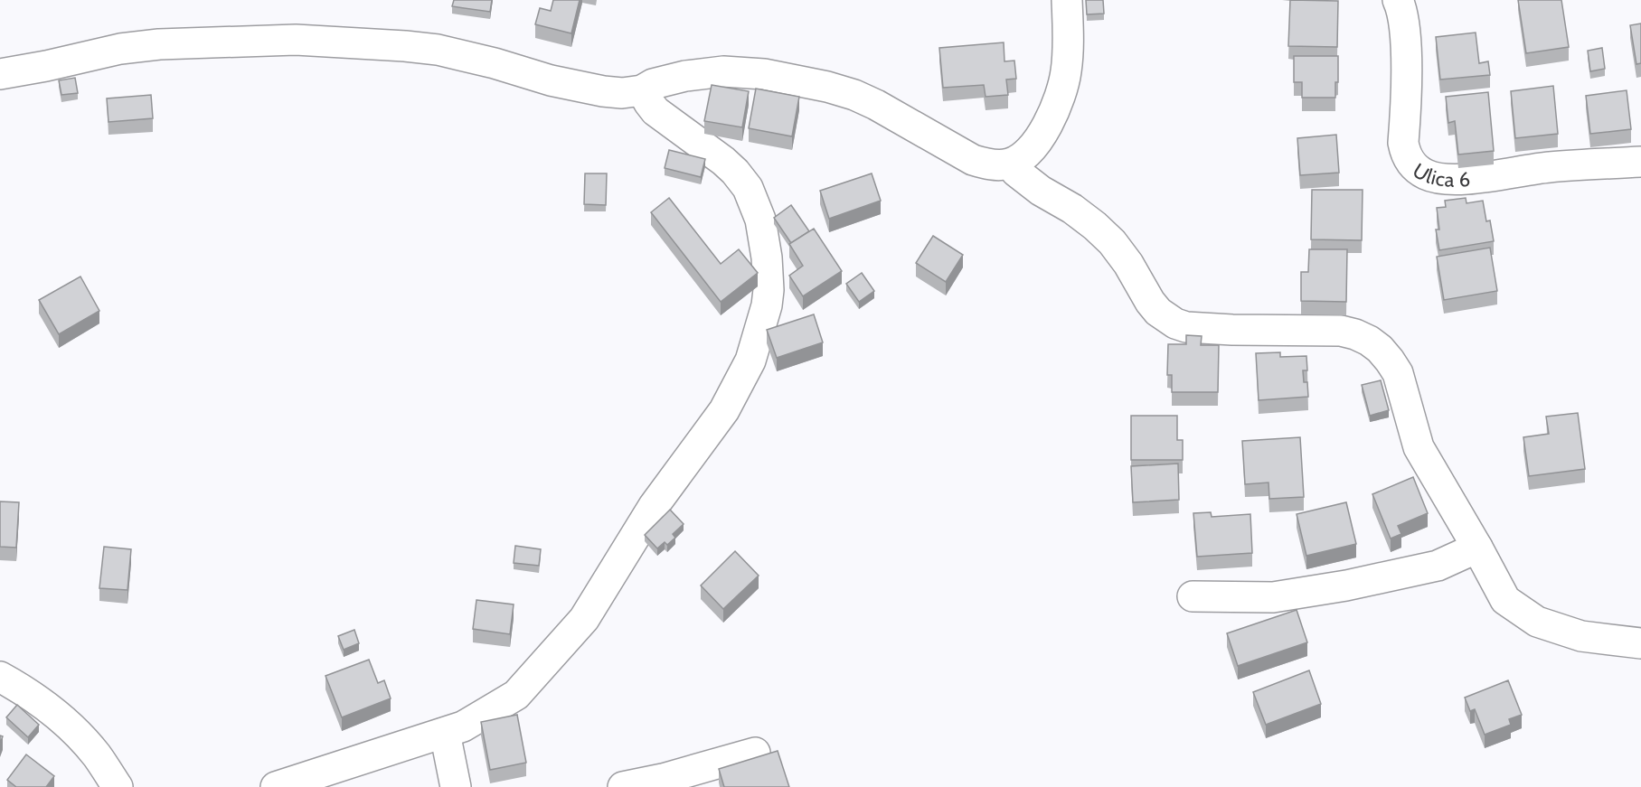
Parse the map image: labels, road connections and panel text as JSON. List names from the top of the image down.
{
  "streets": {
    "street": ["Ulica 6"]
  }
}
